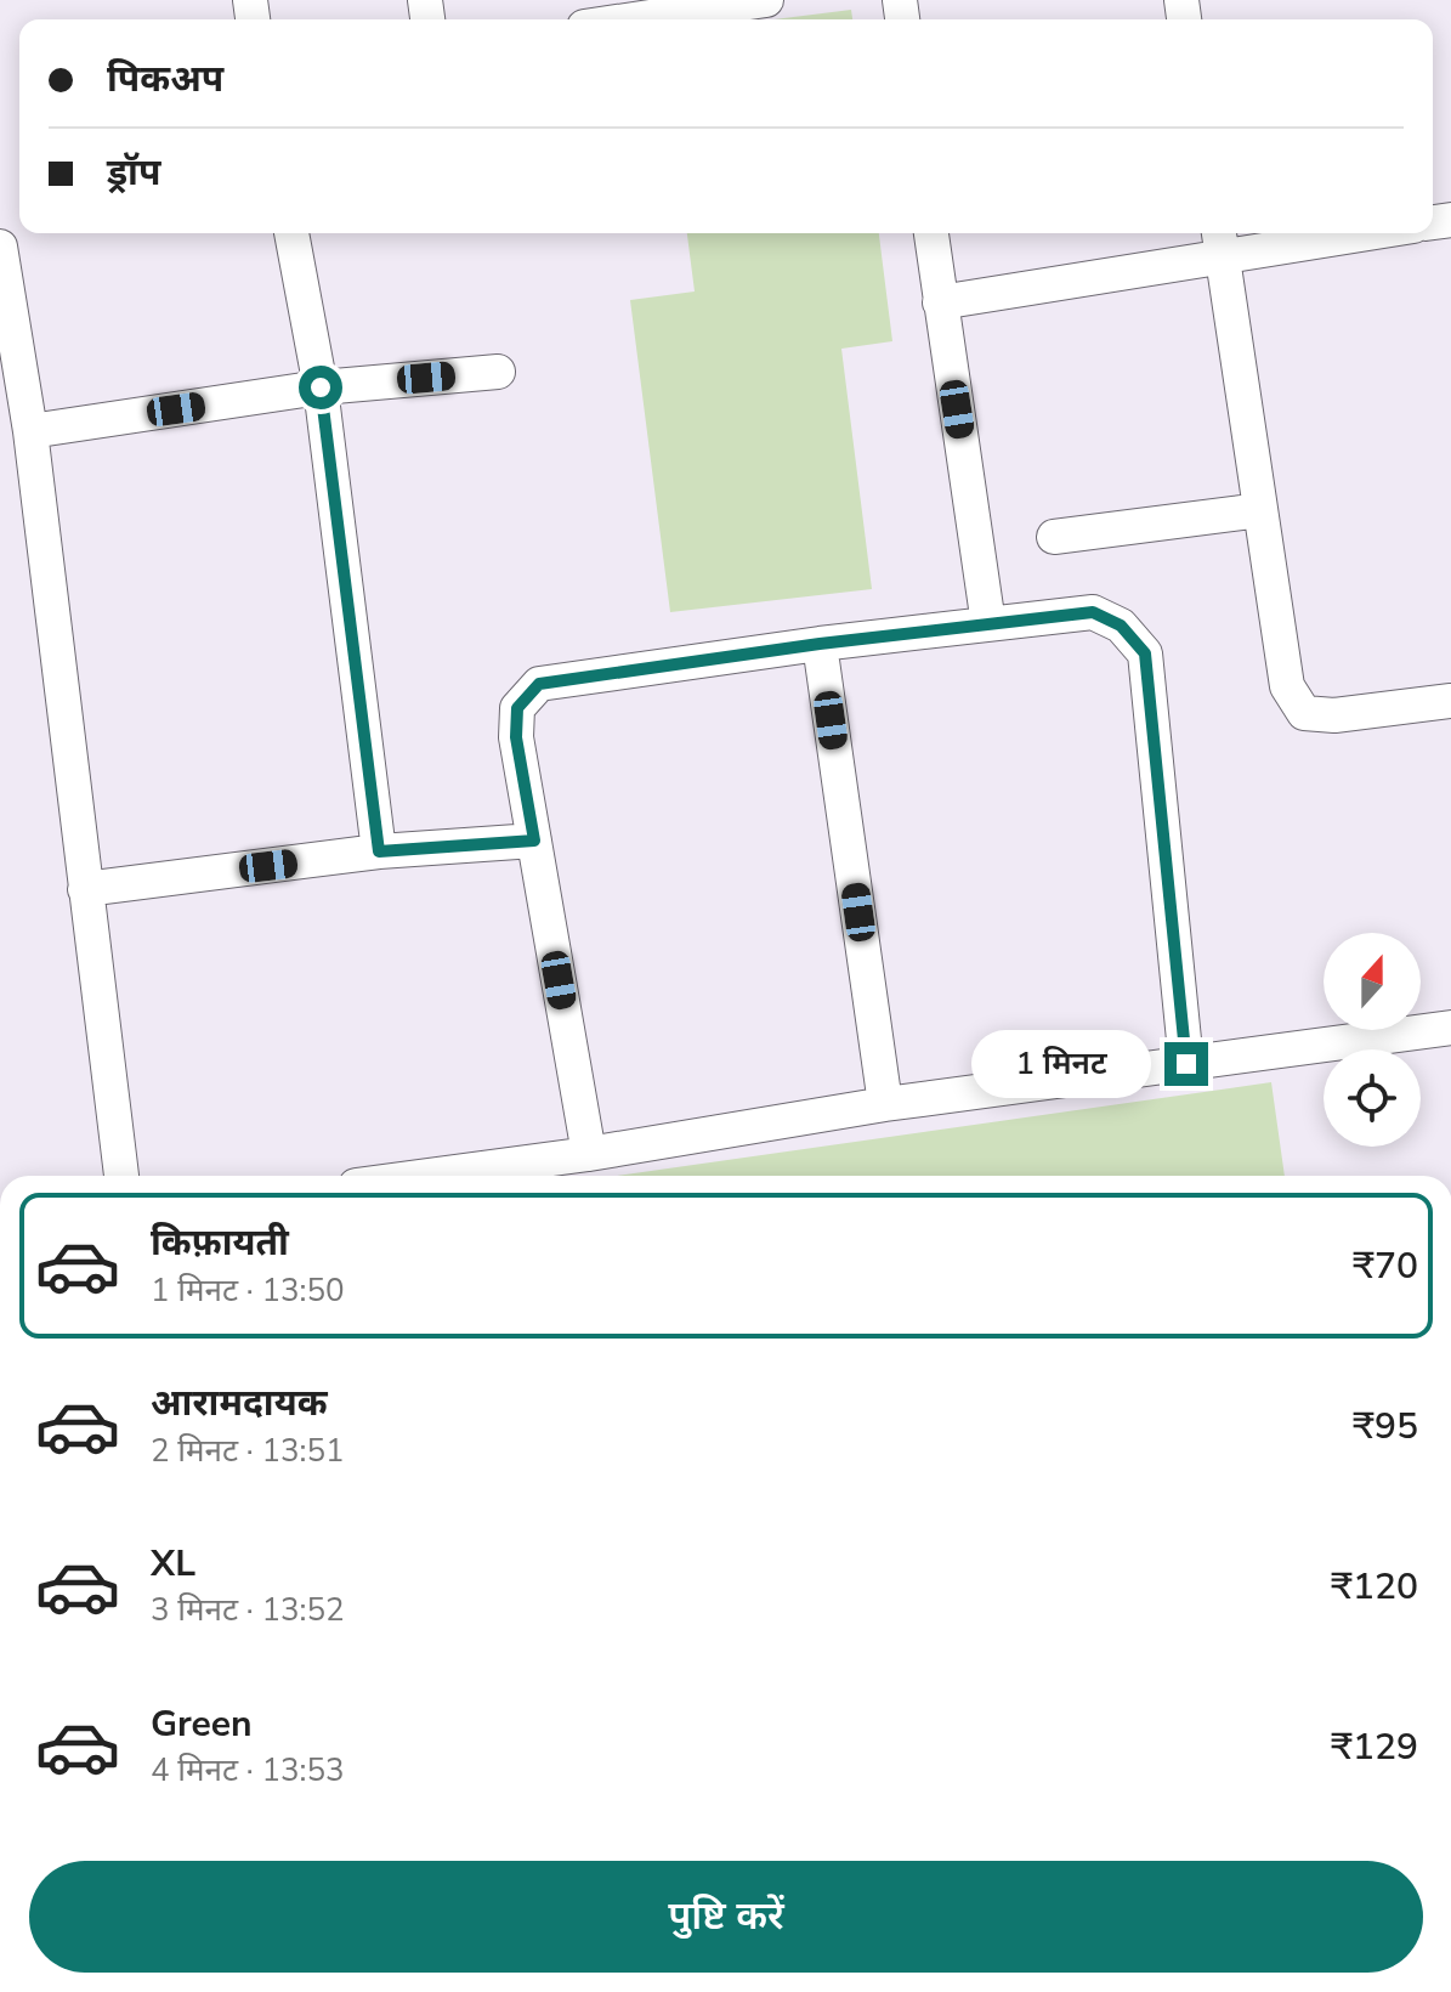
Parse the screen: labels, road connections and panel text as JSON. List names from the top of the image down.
{
  "north": "top",
  "page": {
    "banner": ["पिकअप", "ड्रॉप"],
    "bubble": "1 मिनट",
    "list": [
      {
        "name": "किफ़ायती",
        "note": "1 मिनट · 13:50",
        "value": "₹70"
      },
      {
        "name": "आरामदायक",
        "note": "2 मिनट · 13:51",
        "value": "₹95"
      },
      {
        "name": "XL",
        "note": "3 मिनट · 13:52",
        "value": "₹120"
      },
      {
        "name": "Green",
        "note": "4 मिनट · 13:53",
        "value": "₹129"
      }
    ],
    "buttons": "पुष्टि करें"
  }
}
